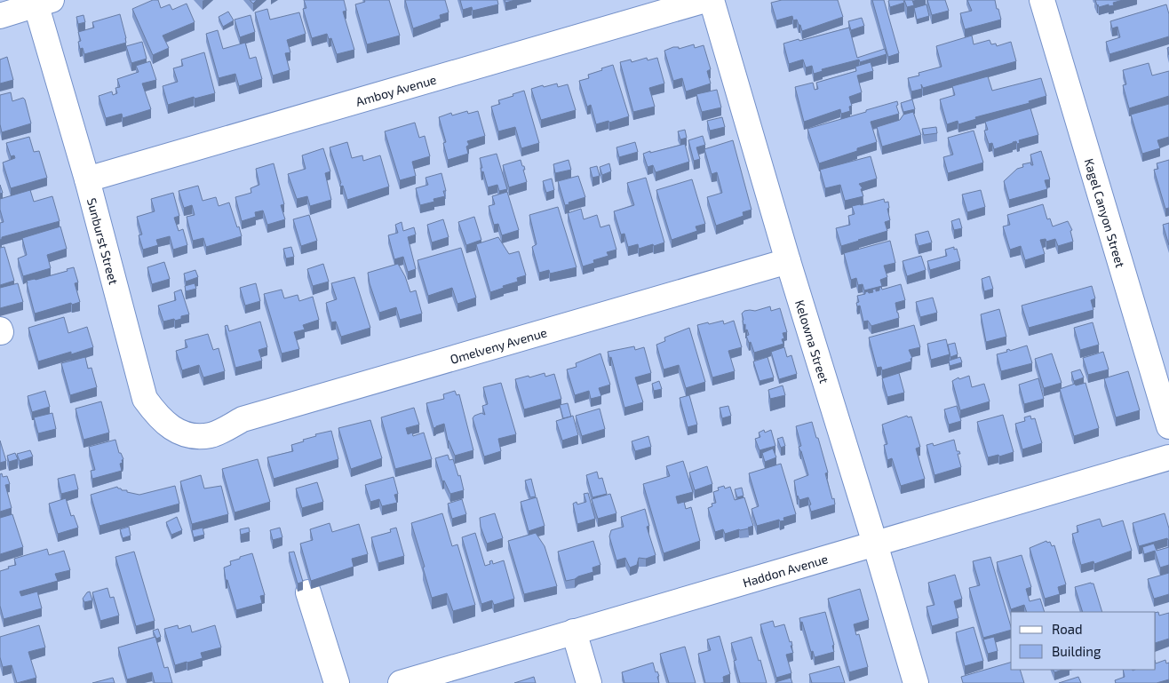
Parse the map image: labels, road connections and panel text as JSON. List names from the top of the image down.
{
  "streets": {
    "street": [
      "Amboy Avenue",
      "Kagel Canyon Street",
      "Sunburst Street",
      "Kelowna Street",
      "Omelveny Avenue",
      "Haddon Avenue"
    ]
  },
  "crossings": [
    ["Amboy Avenue", "Sunburst Street"],
    ["Sunburst Street", "Omelveny Avenue"],
    ["Kelowna Street", "Omelveny Avenue"],
    ["Kelowna Street", "Haddon Avenue"]
  ],
  "legend": ["Road", "Building"]
}
